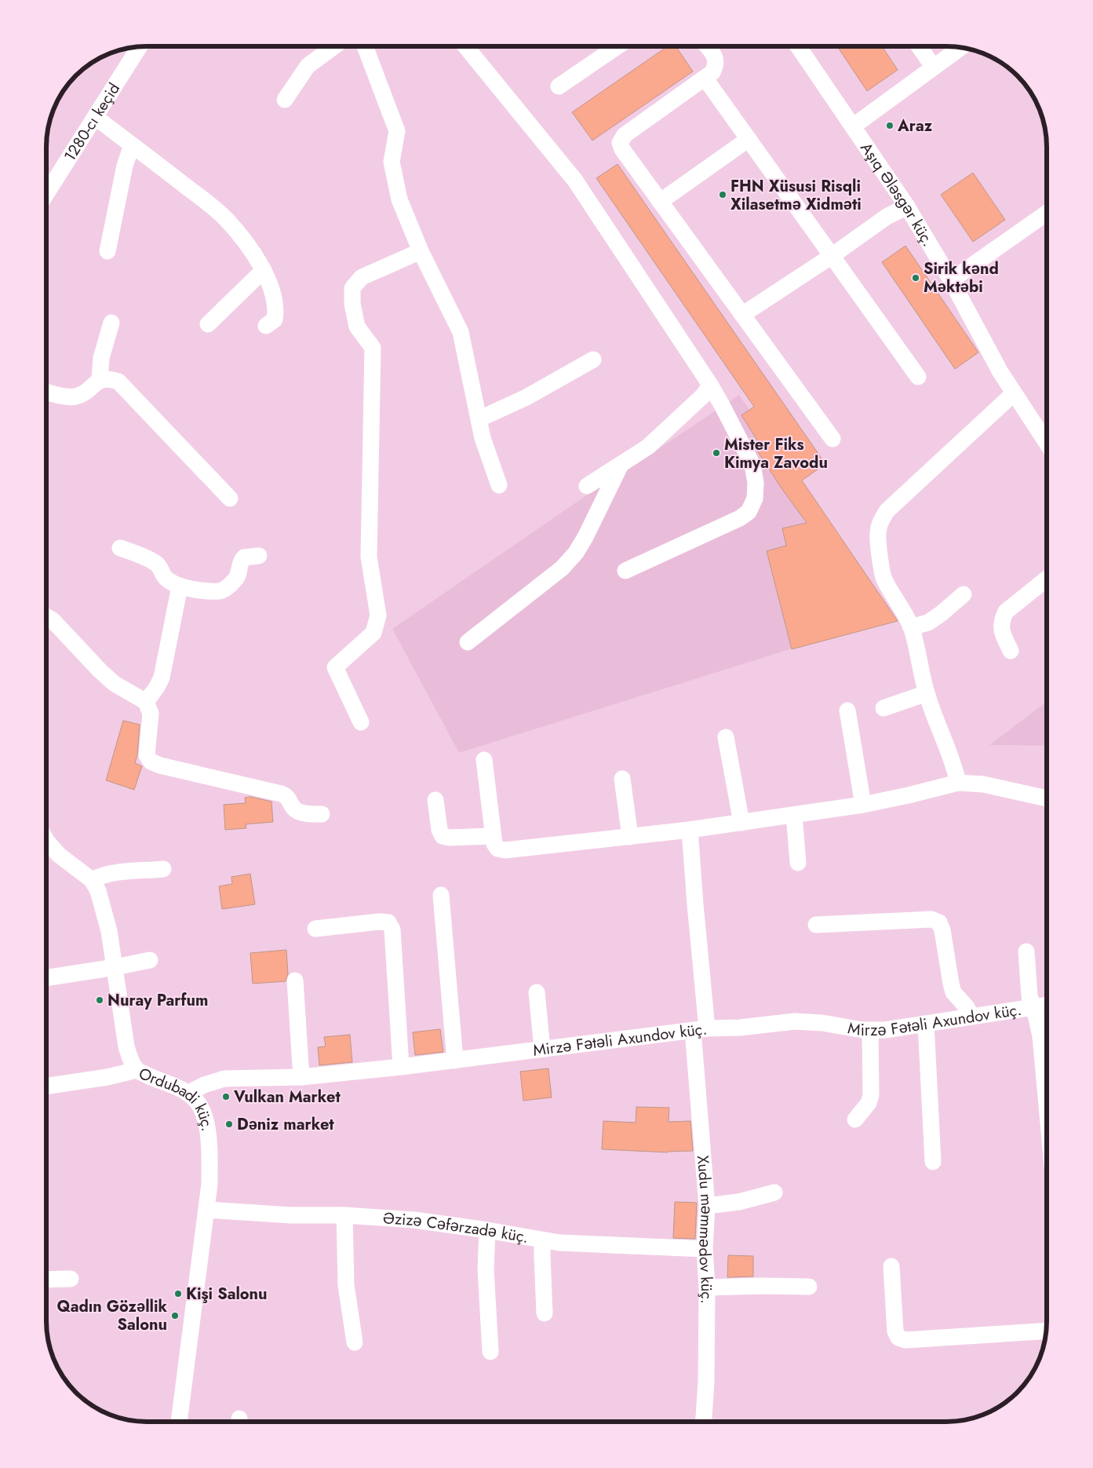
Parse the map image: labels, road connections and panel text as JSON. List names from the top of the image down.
{
  "streets": {
    "street": [
      "1280-cı keçid",
      "Aşıq Ələsgər küç.",
      "Mirzə Fətəli Axundov küç.",
      "Ordubadi küç.",
      "Əzizə Cəfərzadə küç.",
      "Xudu məmmədov küç."
    ]
  },
  "crossings": [
    ["Mirzə Fətəli Axundov küç.", "Ordubadi küç."],
    ["Mirzə Fətəli Axundov küç.", "Xudu məmmədov küç."],
    ["Ordubadi küç.", "Əzizə Cəfərzadə küç."],
    ["Əzizə Cəfərzadə küç.", "Xudu məmmədov küç."]
  ],
  "places": [
    "Araz",
    "FHN Xüsusi Risqli Xilasetmə Xidməti",
    "Sirik kənd Məktəbi",
    "Mister Fiks Kimya Zavodu",
    "Nuray Parfum",
    "Vulkan Market",
    "Dəniz market",
    "Kişi Salonu",
    "Qadın Gözəllik Salonu"
  ]
}
